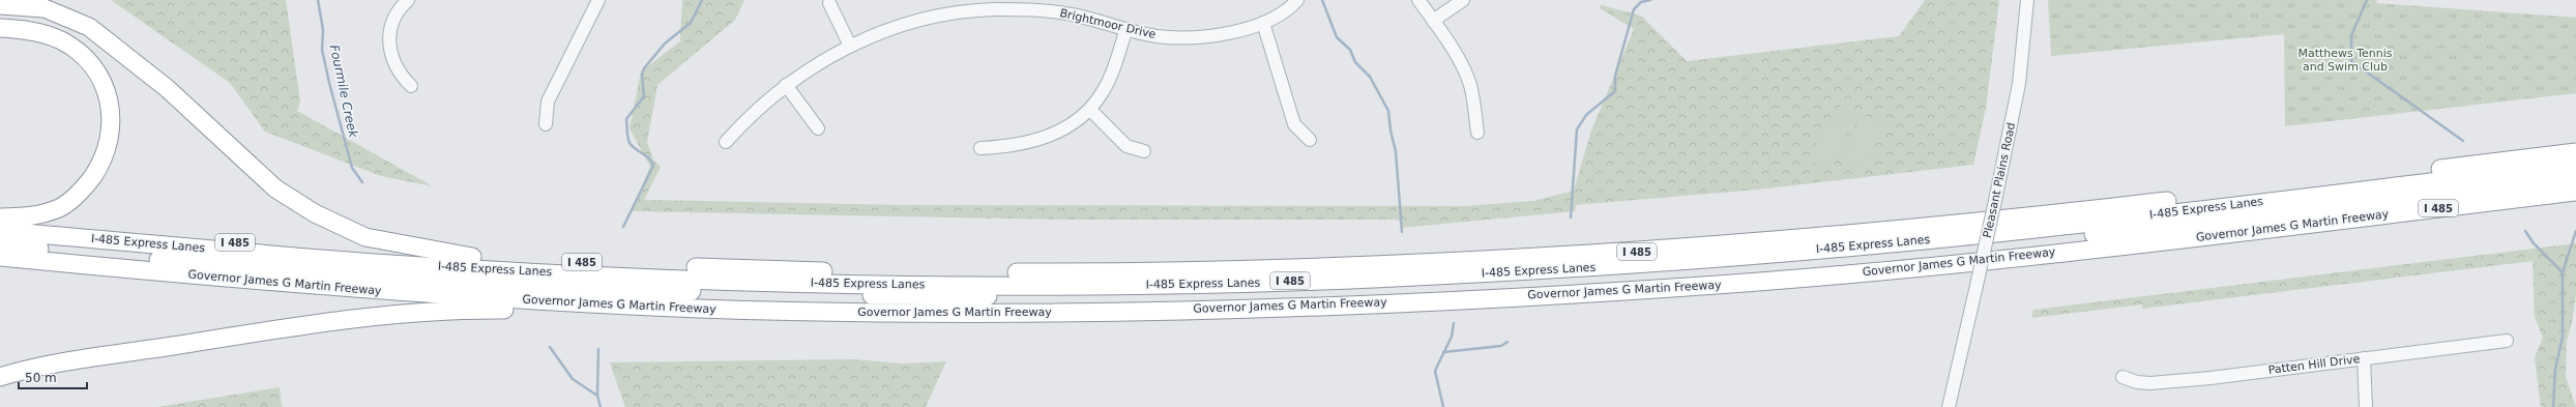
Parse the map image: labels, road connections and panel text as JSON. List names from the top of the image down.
{
  "streets": {
    "highway": ["I-485 Express Lanes", "I 485", "Governor James G Martin Freeway"],
    "street": ["Brightmoor Drive", "Pleasant Plains Road", "Patten Hill Drive"]
  },
  "water": ["Fourmile Creek"],
  "parks": ["Matthews Tennis and Swim Club"],
  "scale_bar": "50 m"
}
